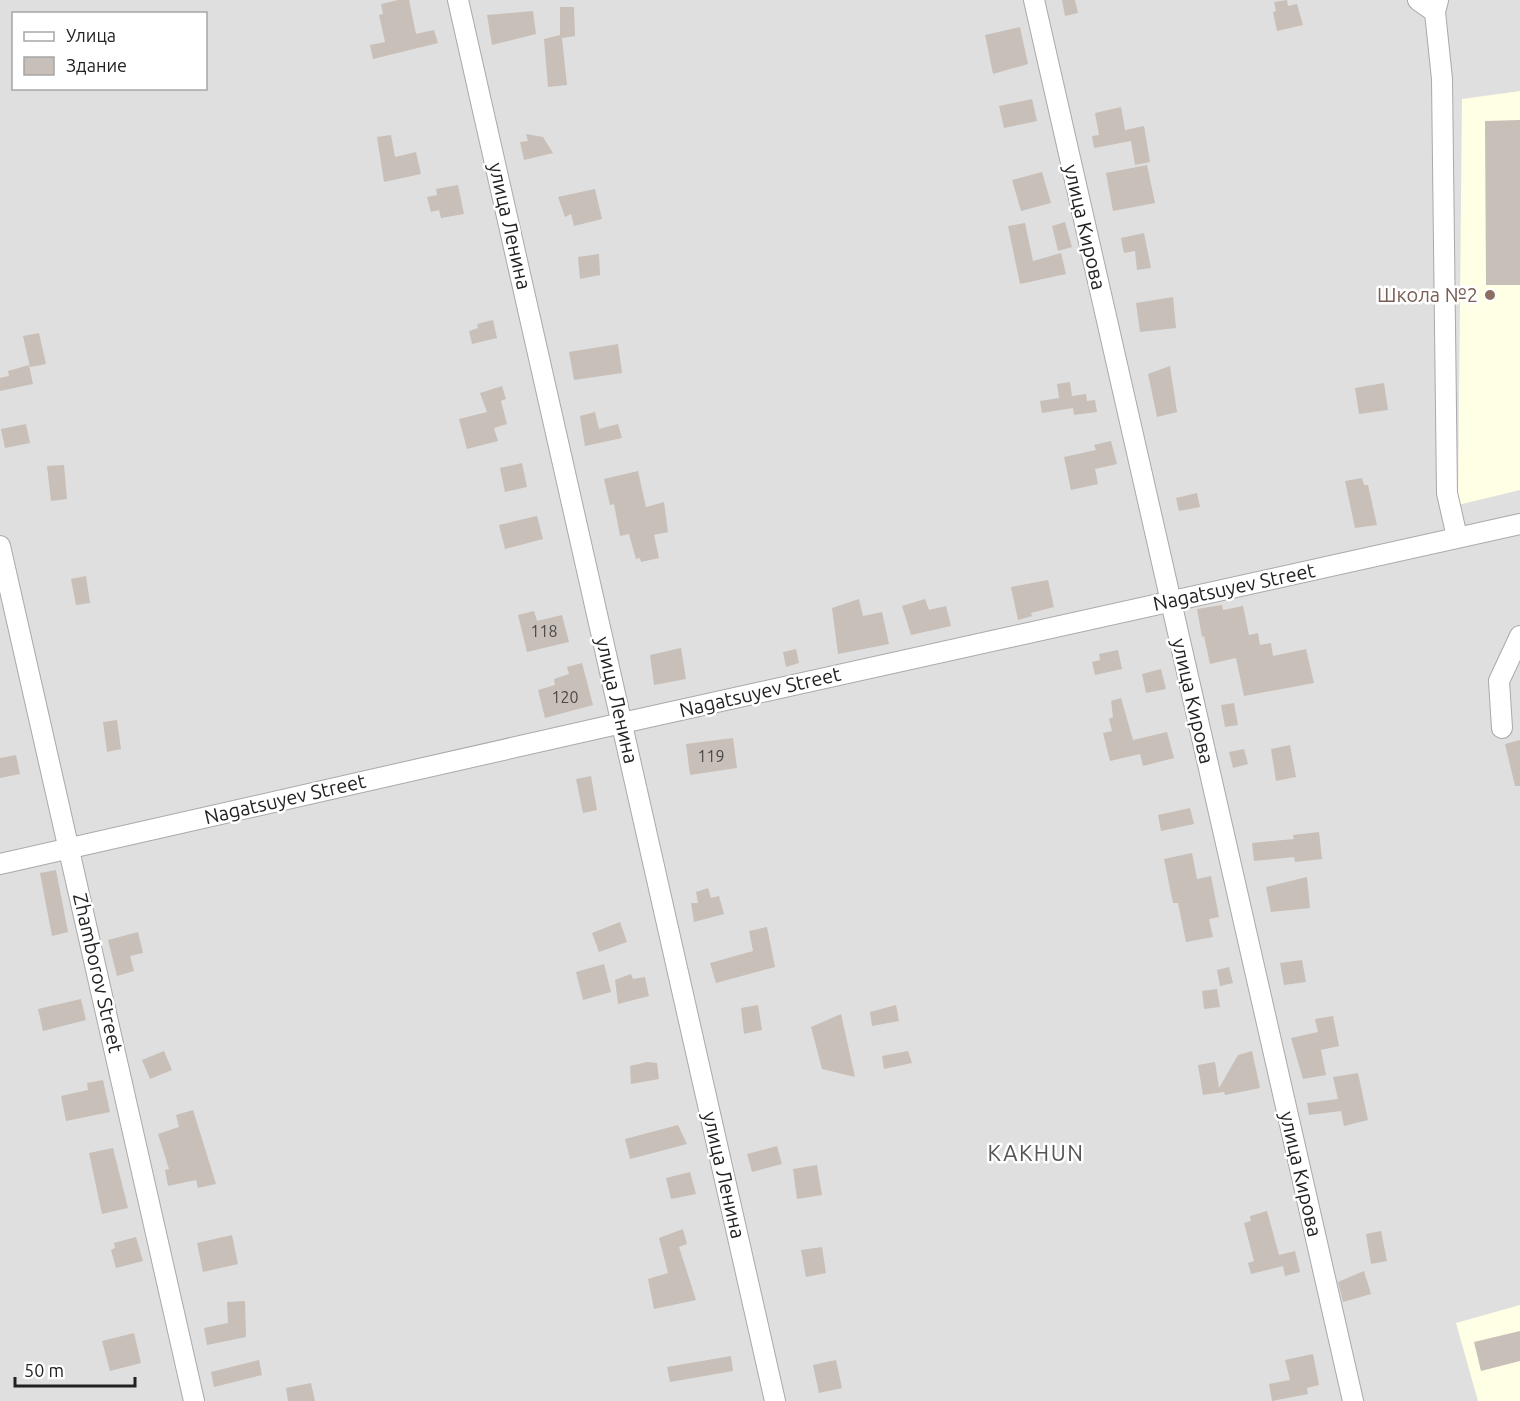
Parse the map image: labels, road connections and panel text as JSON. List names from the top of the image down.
{
  "streets": {
    "street": [
      "улица Ленина",
      "улица Кирова",
      "Nagatsuyev Street",
      "Zhamborov Street"
    ]
  },
  "crossings": [
    ["улица Ленина", "Nagatsuyev Street"],
    ["улица Кирова", "Nagatsuyev Street"],
    ["Nagatsuyev Street", "Zhamborov Street"]
  ],
  "districts": ["KAKHUN"],
  "places": ["Школа №2"],
  "house_numbers": ["118", "120", "119"],
  "legend": ["Улица", "Здание"],
  "scale_bar": "50 m"
}
